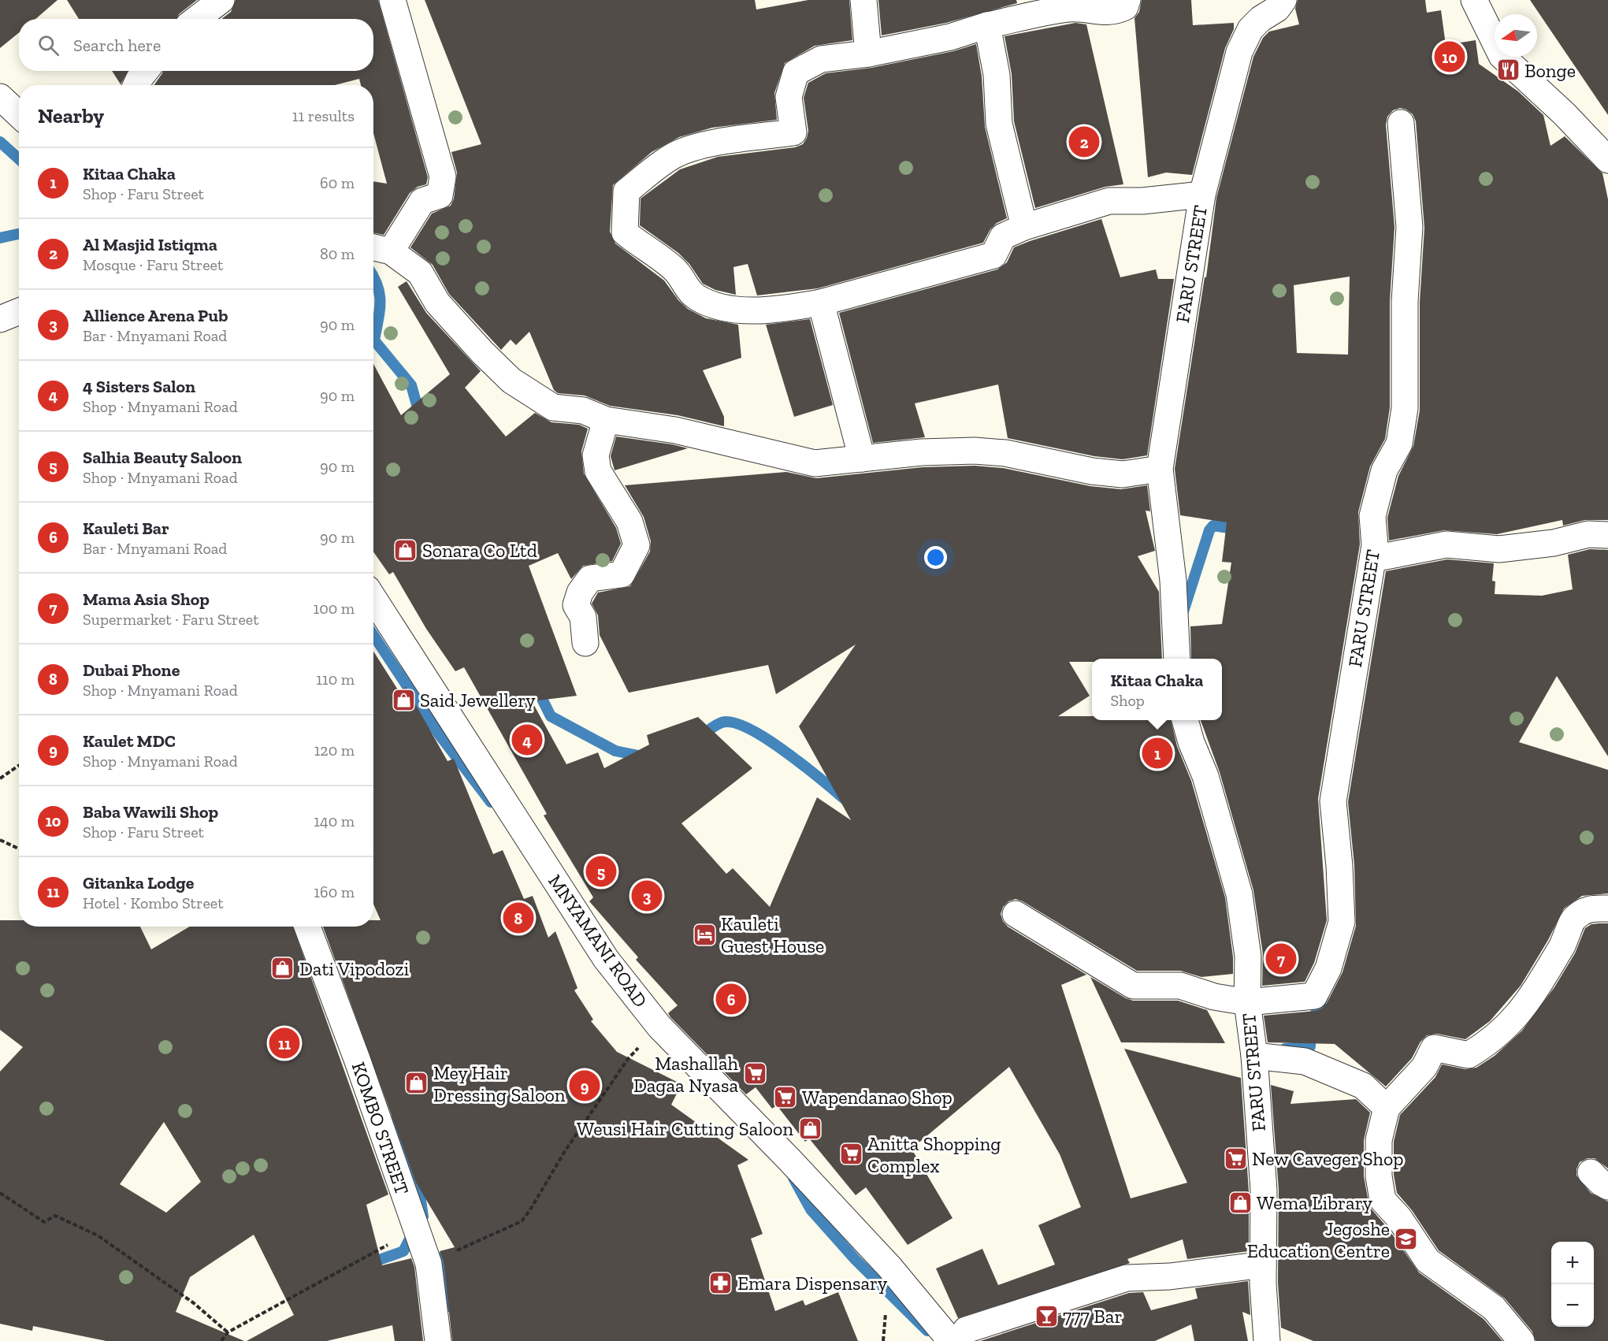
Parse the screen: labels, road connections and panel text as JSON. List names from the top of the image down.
{
  "streets": {
    "street": ["FARU STREET", "MNYAMANI ROAD", "KOMBO STREET"]
  },
  "places": {
    "restaurant": ["Bonge"],
    "shop": [
      "Sonara Co Ltd",
      "Said Jewellery",
      "Dati Vipodozi",
      "Mey Hair Dressing Saloon",
      "Weusi Hair Cutting Saloon",
      "Wema Library"
    ],
    "hotel": ["Kauleti Guest House"],
    "supermarket": [
      "Mashallah Dagaa Nyasa",
      "Wapendanao Shop",
      "Anitta Shopping Complex",
      "New Caveger Shop"
    ],
    "school or university": ["Jegoshe Education Centre"],
    "pharmacy": ["Emara Dispensary"],
    "bar": ["777 Bar"]
  },
  "north": "left",
  "page": {
    "search": "Search here",
    "pins": [
      "10",
      "2",
      "4",
      "1",
      "5",
      "3",
      "8",
      "7",
      "6",
      "11",
      "9"
    ],
    "heading": ["Nearby", "11 results"],
    "list": [
      {
        "mark": "1",
        "name": "Kitaa Chaka",
        "note": "Shop · Faru Street",
        "value": "60 m"
      },
      {
        "mark": "2",
        "name": "Al Masjid Istiqma",
        "note": "Mosque · Faru Street",
        "value": "80 m"
      },
      {
        "mark": "3",
        "name": "Allience Arena Pub",
        "note": "Bar · Mnyamani Road",
        "value": "90 m"
      },
      {
        "mark": "4",
        "name": "4 Sisters Salon",
        "note": "Shop · Mnyamani Road",
        "value": "90 m"
      },
      {
        "mark": "5",
        "name": "Salhia Beauty Saloon",
        "note": "Shop · Mnyamani Road",
        "value": "90 m"
      },
      {
        "mark": "6",
        "name": "Kauleti Bar",
        "note": "Bar · Mnyamani Road",
        "value": "90 m"
      },
      {
        "mark": "7",
        "name": "Mama Asia Shop",
        "note": "Supermarket · Faru Street",
        "value": "100 m"
      },
      {
        "mark": "8",
        "name": "Dubai Phone",
        "note": "Shop · Mnyamani Road",
        "value": "110 m"
      },
      {
        "mark": "9",
        "name": "Kaulet MDC",
        "note": "Shop · Mnyamani Road",
        "value": "120 m"
      },
      {
        "mark": "10",
        "name": "Baba Wawili Shop",
        "note": "Shop · Faru Street",
        "value": "140 m"
      },
      {
        "mark": "11",
        "name": "Gitanka Lodge",
        "note": "Hotel · Kombo Street",
        "value": "160 m"
      }
    ],
    "popup": ["Kitaa Chaka", "Shop"],
    "map_buttons": ["+", "−"]
  }
}
